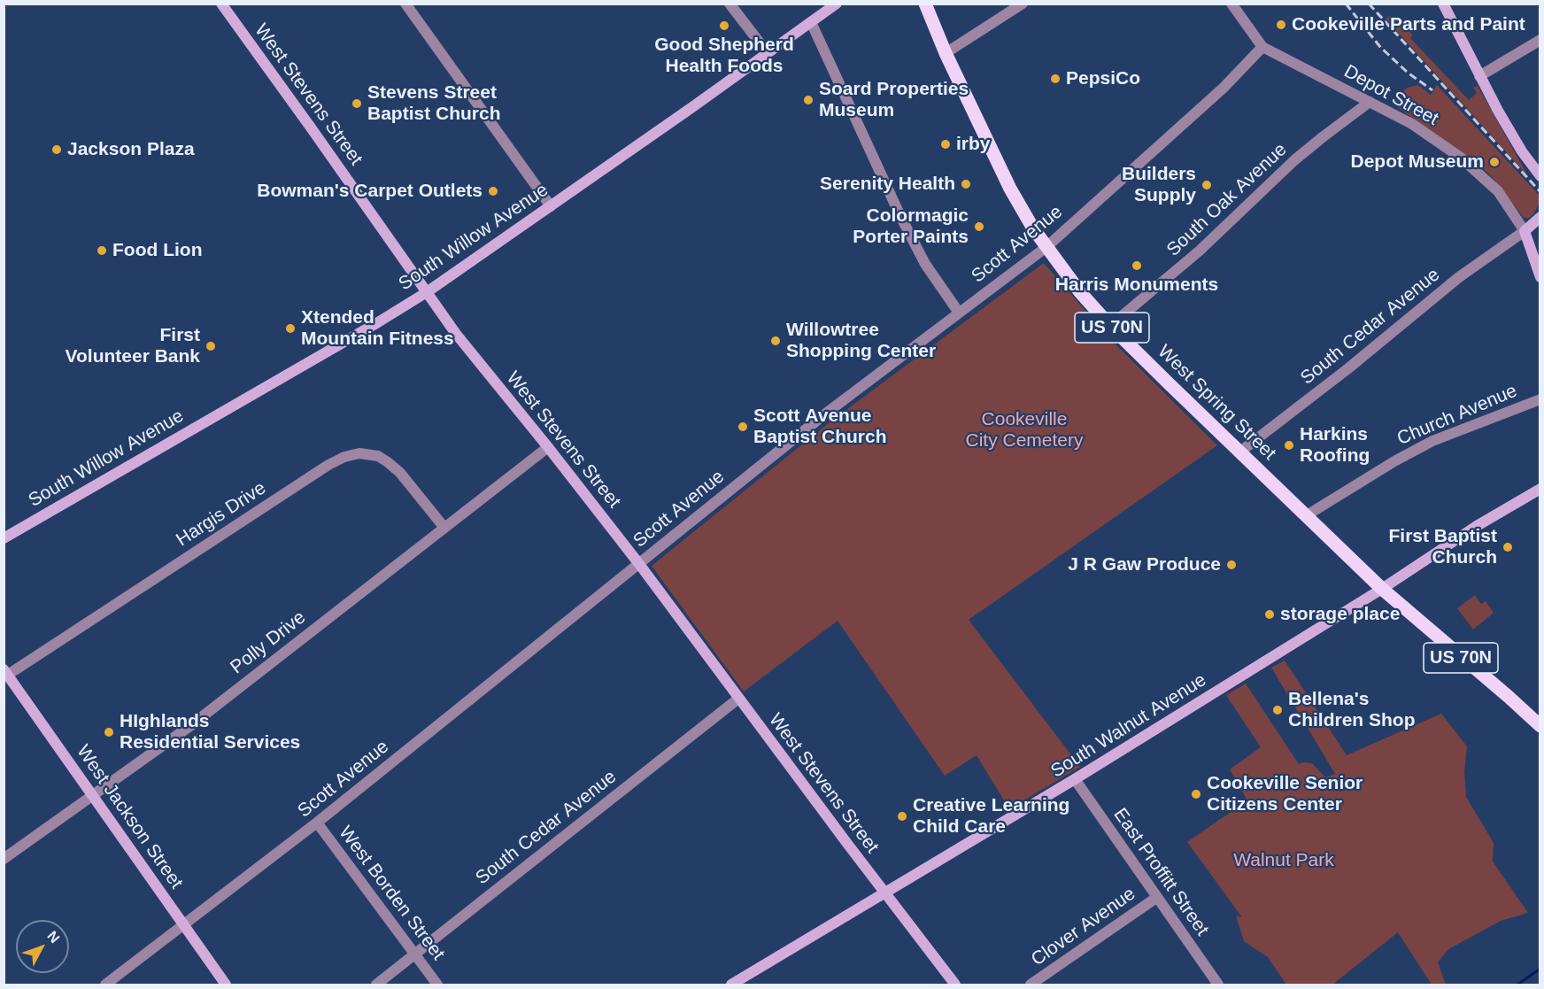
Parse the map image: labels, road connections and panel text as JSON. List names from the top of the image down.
{
  "streets": {
    "main road": ["US 70N", "West Spring Street"],
    "street": [
      "West Stevens Street",
      "Depot Street",
      "South Oak Avenue",
      "South Willow Avenue",
      "Scott Avenue",
      "South Cedar Avenue",
      "Church Avenue",
      "Hargis Drive",
      "Polly Drive",
      "South Walnut Avenue",
      "West Jackson Street",
      "East Proffitt Street",
      "West Borden Street",
      "Clover Avenue"
    ]
  },
  "crossings": [
    ["West Stevens Street", "South Willow Avenue"],
    ["West Stevens Street", "Scott Avenue"],
    ["West Stevens Street", "South Cedar Avenue"],
    ["West Stevens Street", "Polly Drive"],
    ["West Stevens Street", "South Walnut Avenue"],
    ["Depot Street", "South Oak Avenue"],
    ["Depot Street", "Scott Avenue"],
    ["Depot Street", "South Cedar Avenue"],
    ["South Oak Avenue", "West Spring Street"],
    ["Scott Avenue", "West Spring Street"],
    ["Scott Avenue", "West Jackson Street"],
    ["Scott Avenue", "West Borden Street"],
    ["South Cedar Avenue", "West Spring Street"],
    ["South Cedar Avenue", "West Borden Street"],
    ["US 70N", "West Spring Street"],
    ["US 70N", "South Walnut Avenue"],
    ["West Spring Street", "Church Avenue"],
    ["West Spring Street", "South Walnut Avenue"],
    ["Hargis Drive", "Polly Drive"],
    ["Hargis Drive", "West Jackson Street"],
    ["Polly Drive", "West Jackson Street"],
    ["South Walnut Avenue", "East Proffitt Street"],
    ["East Proffitt Street", "Clover Avenue"]
  ],
  "parks": ["Cookeville City Cemetery", "Walnut Park"],
  "places": [
    "Cookeville Parts and Paint",
    "Good Shepherd Health Foods",
    "PepsiCo",
    "Soard Properties Museum",
    "Stevens Street Baptist Church",
    "irby",
    "Jackson Plaza",
    "Depot Museum",
    "Serenity Health",
    "Builders Supply",
    "Bowman's Carpet Outlets",
    "Colormagic Porter Paints",
    "Food Lion",
    "Harris Monuments",
    "Xtended Mountain Fitness",
    "Willowtree Shopping Center",
    "First Volunteer Bank",
    "Scott Avenue Baptist Church",
    "Harkins Roofing",
    "First Baptist Church",
    "J R Gaw Produce",
    "storage place",
    "Bellena's Children Shop",
    "HIghlands Residential Services",
    "Cookeville Senior Citizens Center",
    "Creative Learning Child Care"
  ],
  "north": "top right"
}
